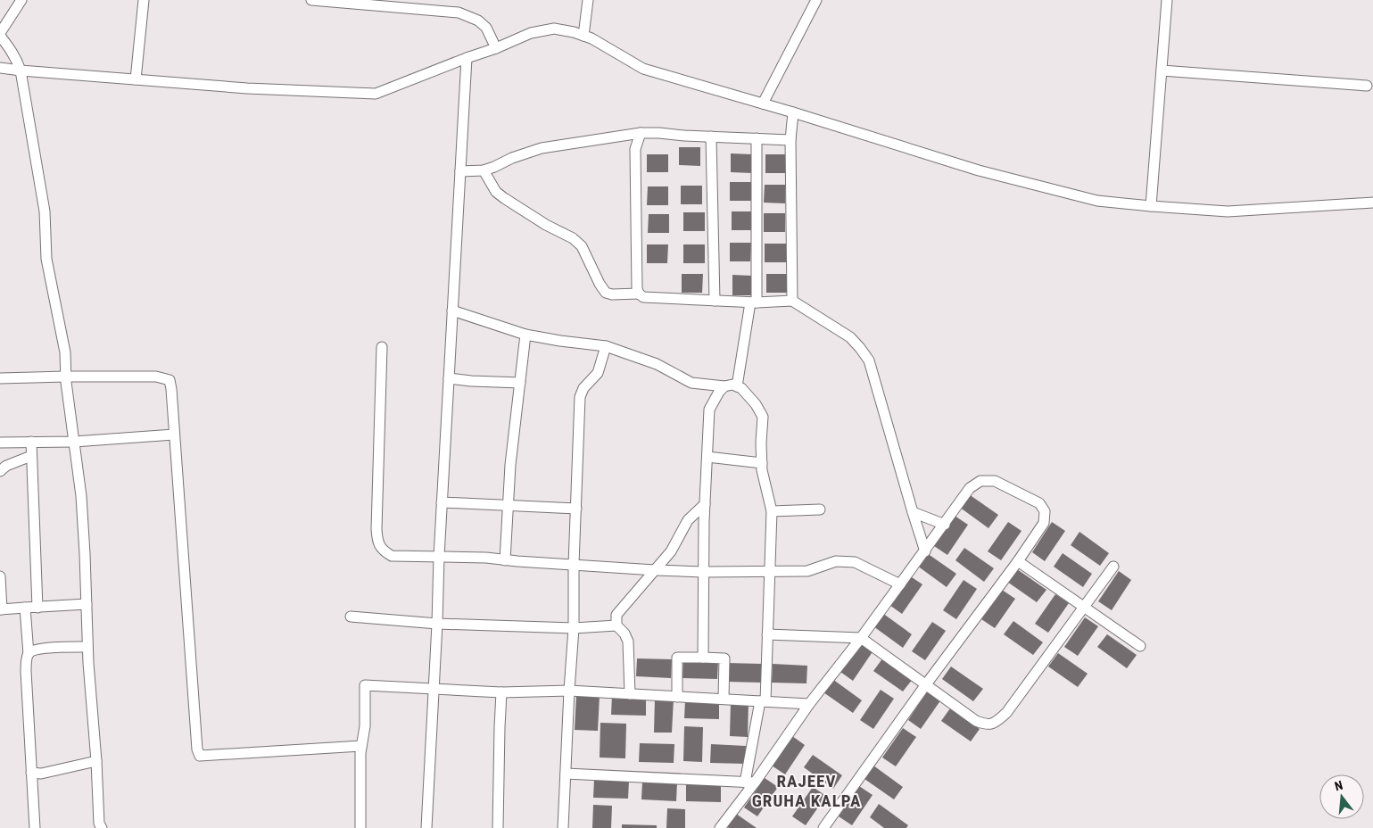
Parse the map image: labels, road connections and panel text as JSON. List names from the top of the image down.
{
  "districts": ["RAJEEV GRUHA KALPA"],
  "north": "top"
}
